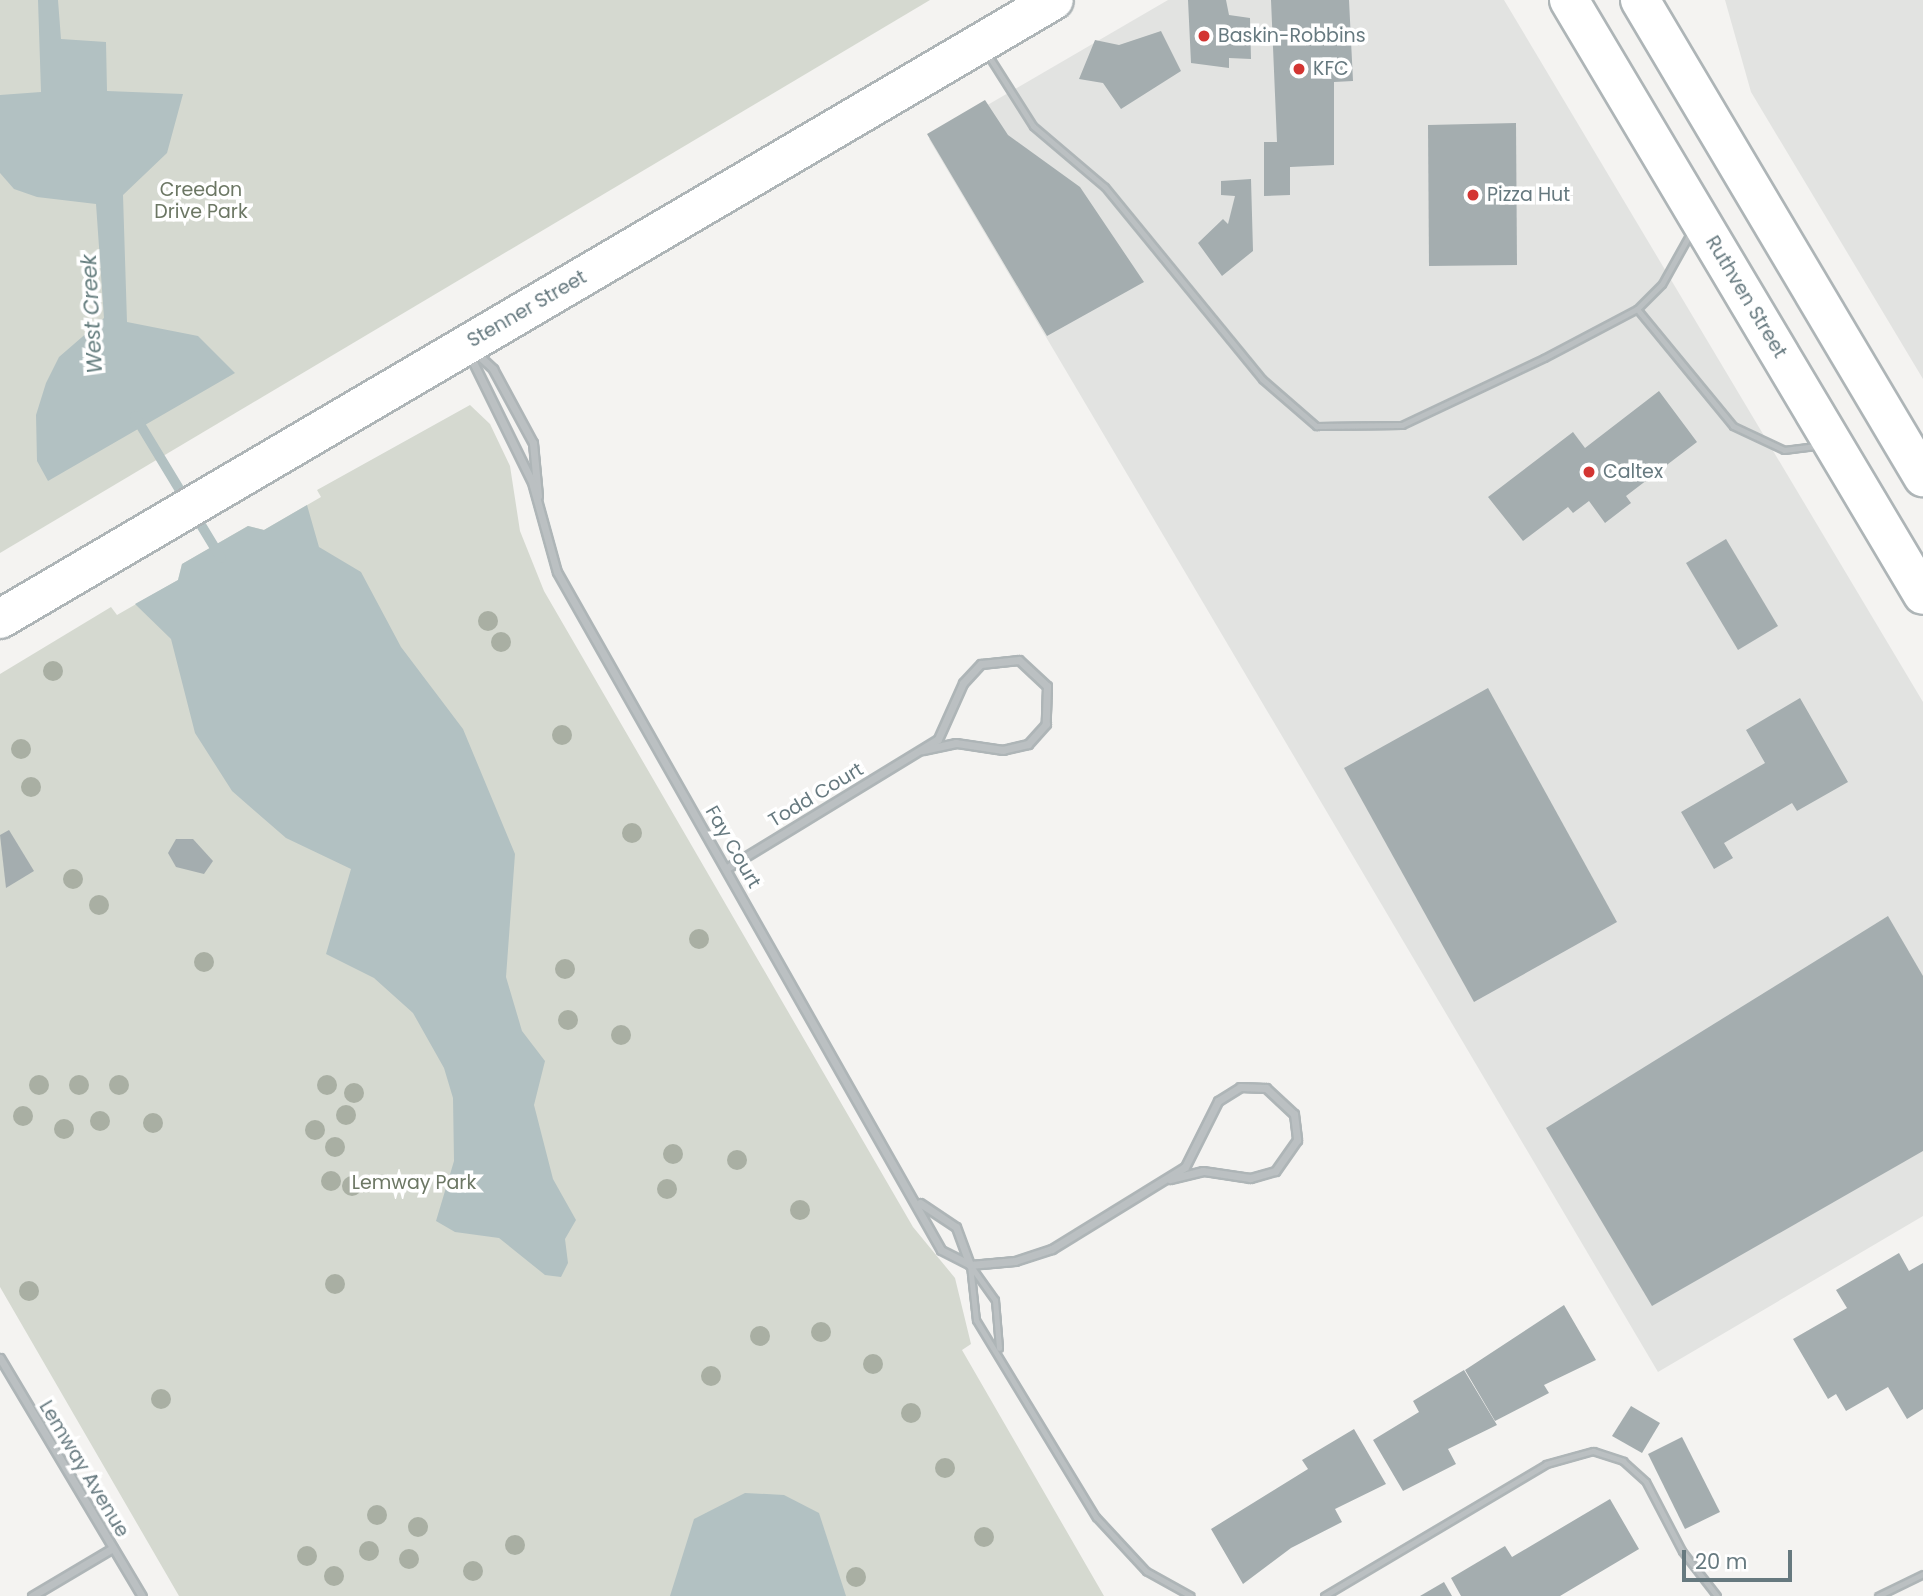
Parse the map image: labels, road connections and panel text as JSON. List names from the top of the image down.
{
  "streets": {
    "main road": ["Ruthven Street", "Stenner Street"],
    "street": ["Todd Court", "Fay Court", "Lemway Avenue"]
  },
  "crossings": [
    ["Stenner Street", "Fay Court"],
    ["Todd Court", "Fay Court"]
  ],
  "water": ["West Creek"],
  "parks": ["Creedon Drive Park", "Lemway Park"],
  "places": [
    "Baskin-Robbins",
    "KFC",
    "Pizza Hut",
    "Caltex"
  ],
  "scale_bar": "20 m"
}
